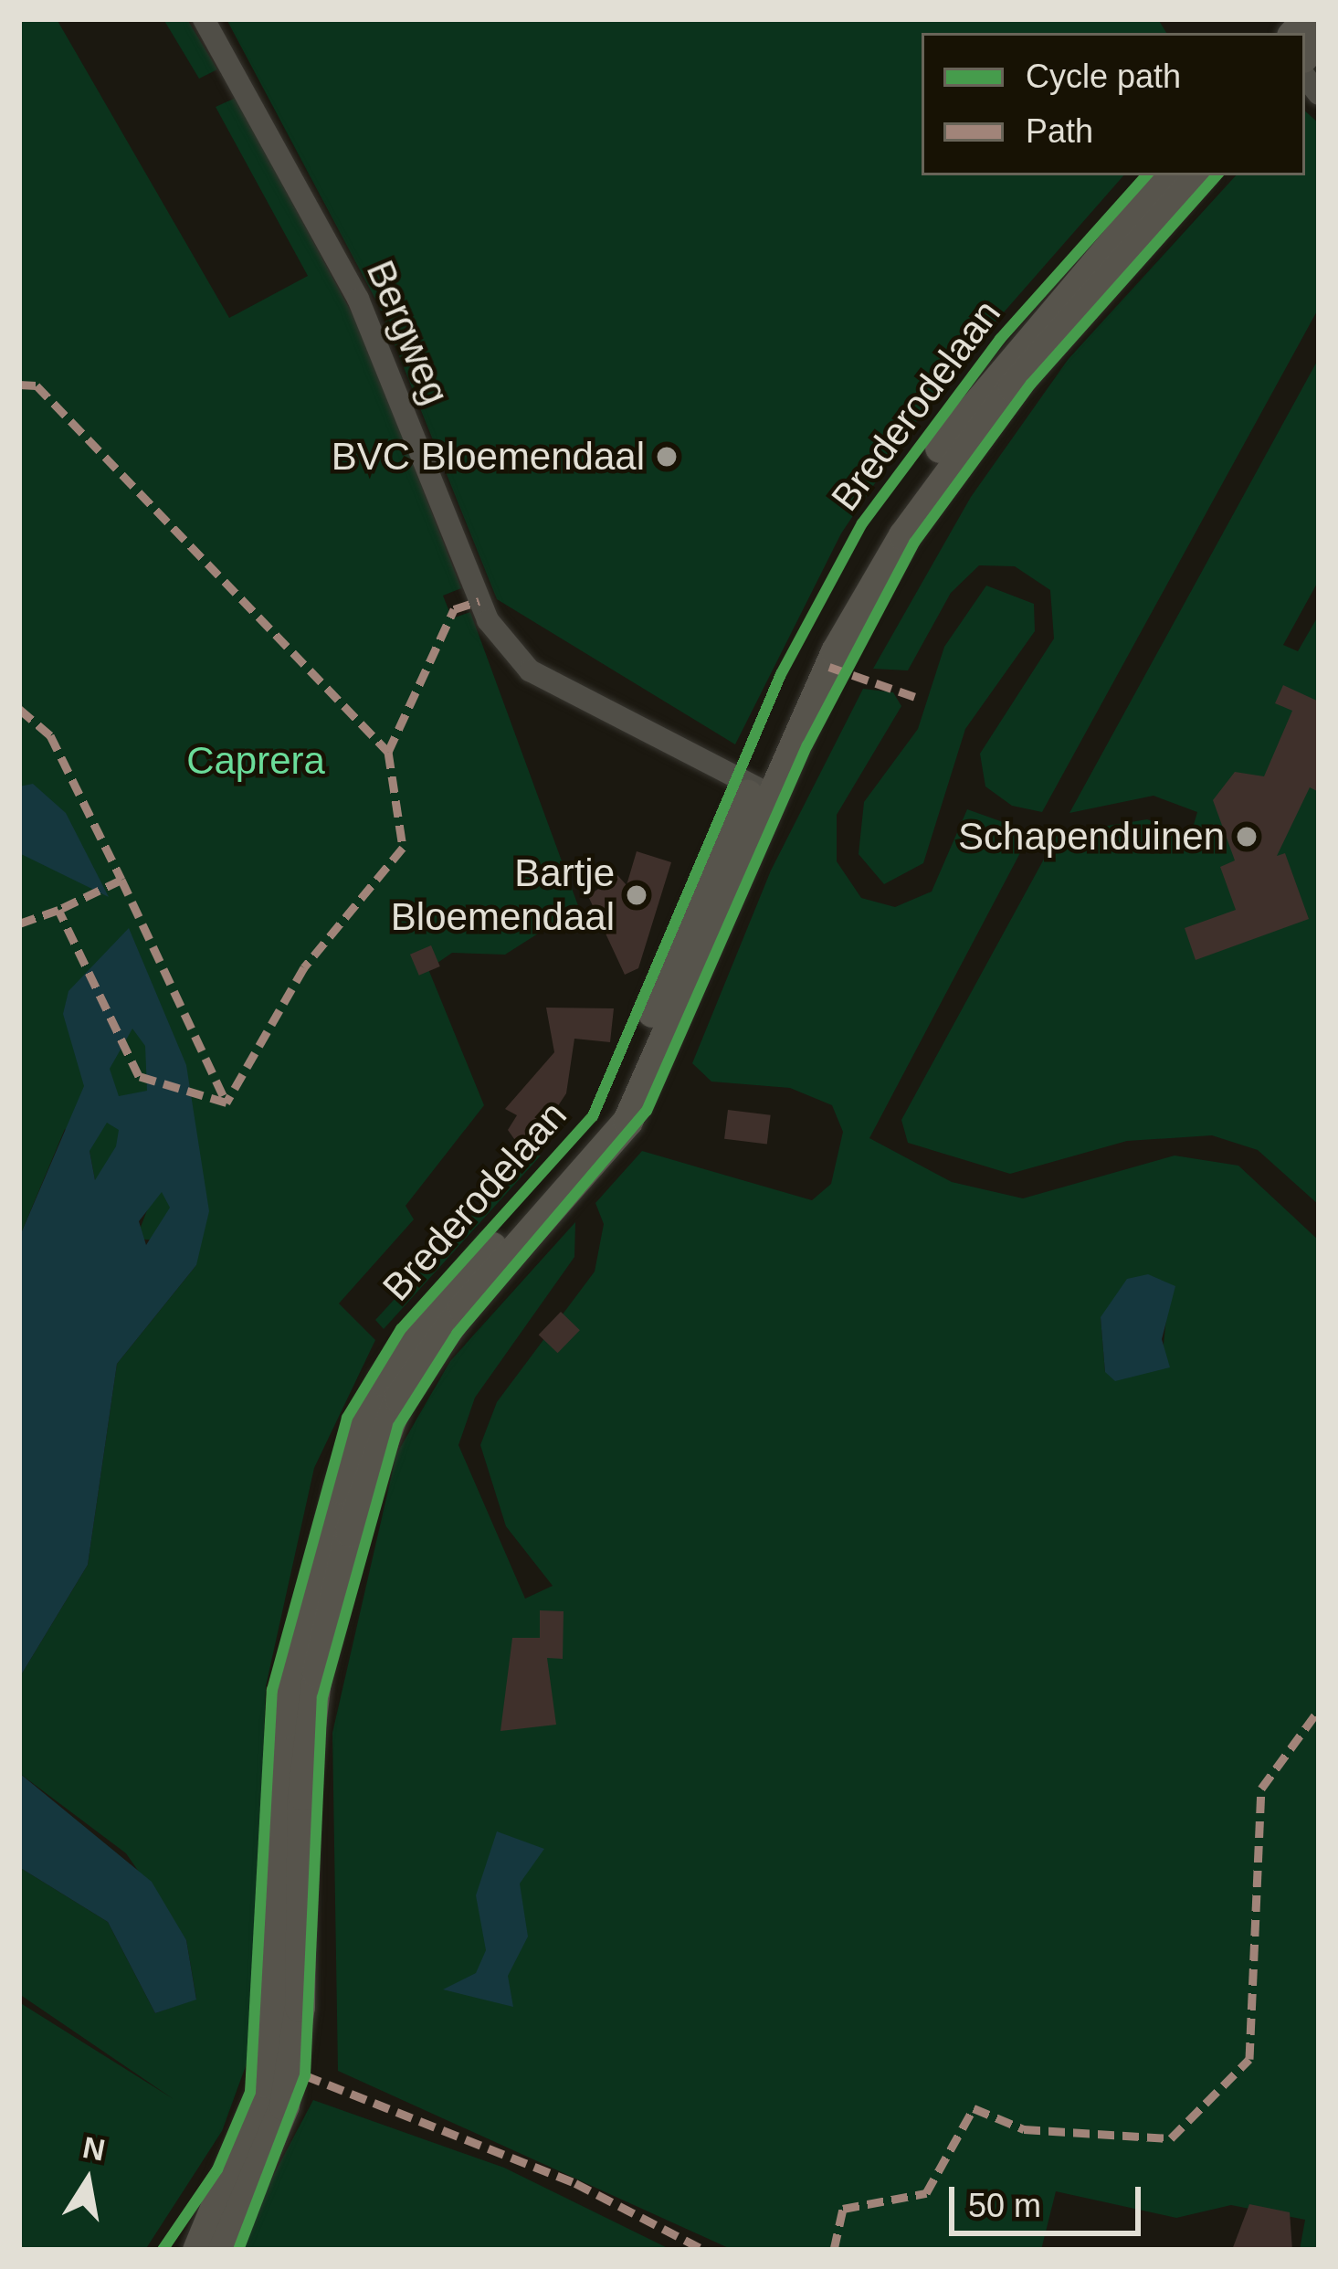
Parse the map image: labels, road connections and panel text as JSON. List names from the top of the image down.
{
  "streets": {
    "street": ["Bergweg", "Brederodelaan"]
  },
  "crossings": [
    ["Bergweg", "Brederodelaan"]
  ],
  "parks": ["Caprera"],
  "places": ["BVC Bloemendaal", "Schapenduinen", "Bartje Bloemendaal"],
  "legend": ["Cycle path", "Path"],
  "scale_bar": "50 m",
  "north": "top"
}
